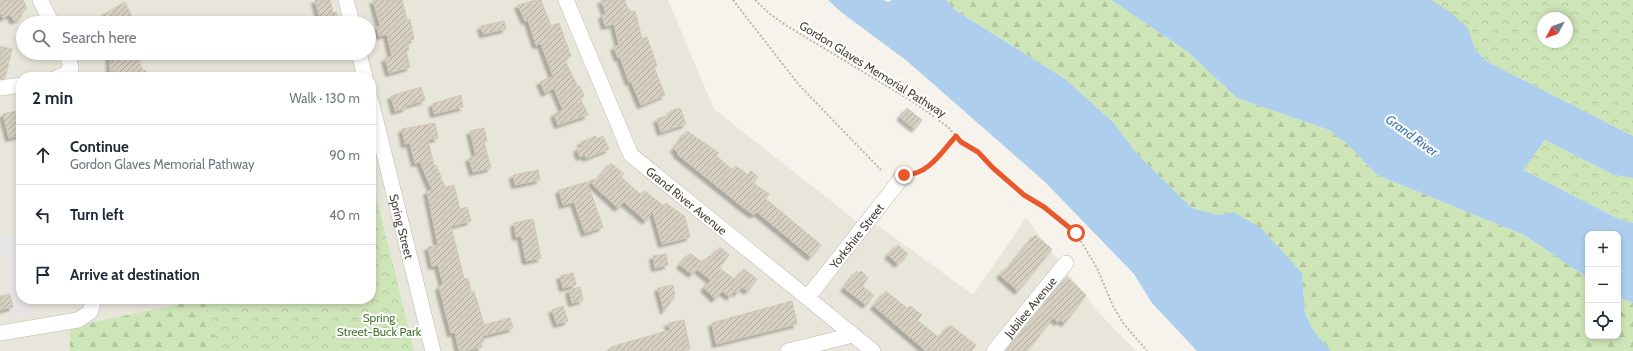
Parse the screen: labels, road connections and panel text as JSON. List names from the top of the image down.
{
  "streets": {
    "street": [
      "Grand River Avenue",
      "Spring Street",
      "Yorkshire Street",
      "Jubilee Avenue"
    ],
    "path": ["Gordon Glaves Memorial Pathway"]
  },
  "crossings": [
    ["Grand River Avenue", "Yorkshire Street"]
  ],
  "water": ["Grand River"],
  "parks": ["Spring Street-Buck Park"],
  "north": "bottom left",
  "page": {
    "search": "Search here",
    "heading": ["2 min", "Walk · 130 m"],
    "list": [
      ["Continue", "Gordon Glaves Memorial Pathway", "90 m"],
      ["Turn left", "40 m"],
      "Arrive at destination"
    ],
    "map_buttons": ["+", "−"]
  }
}
